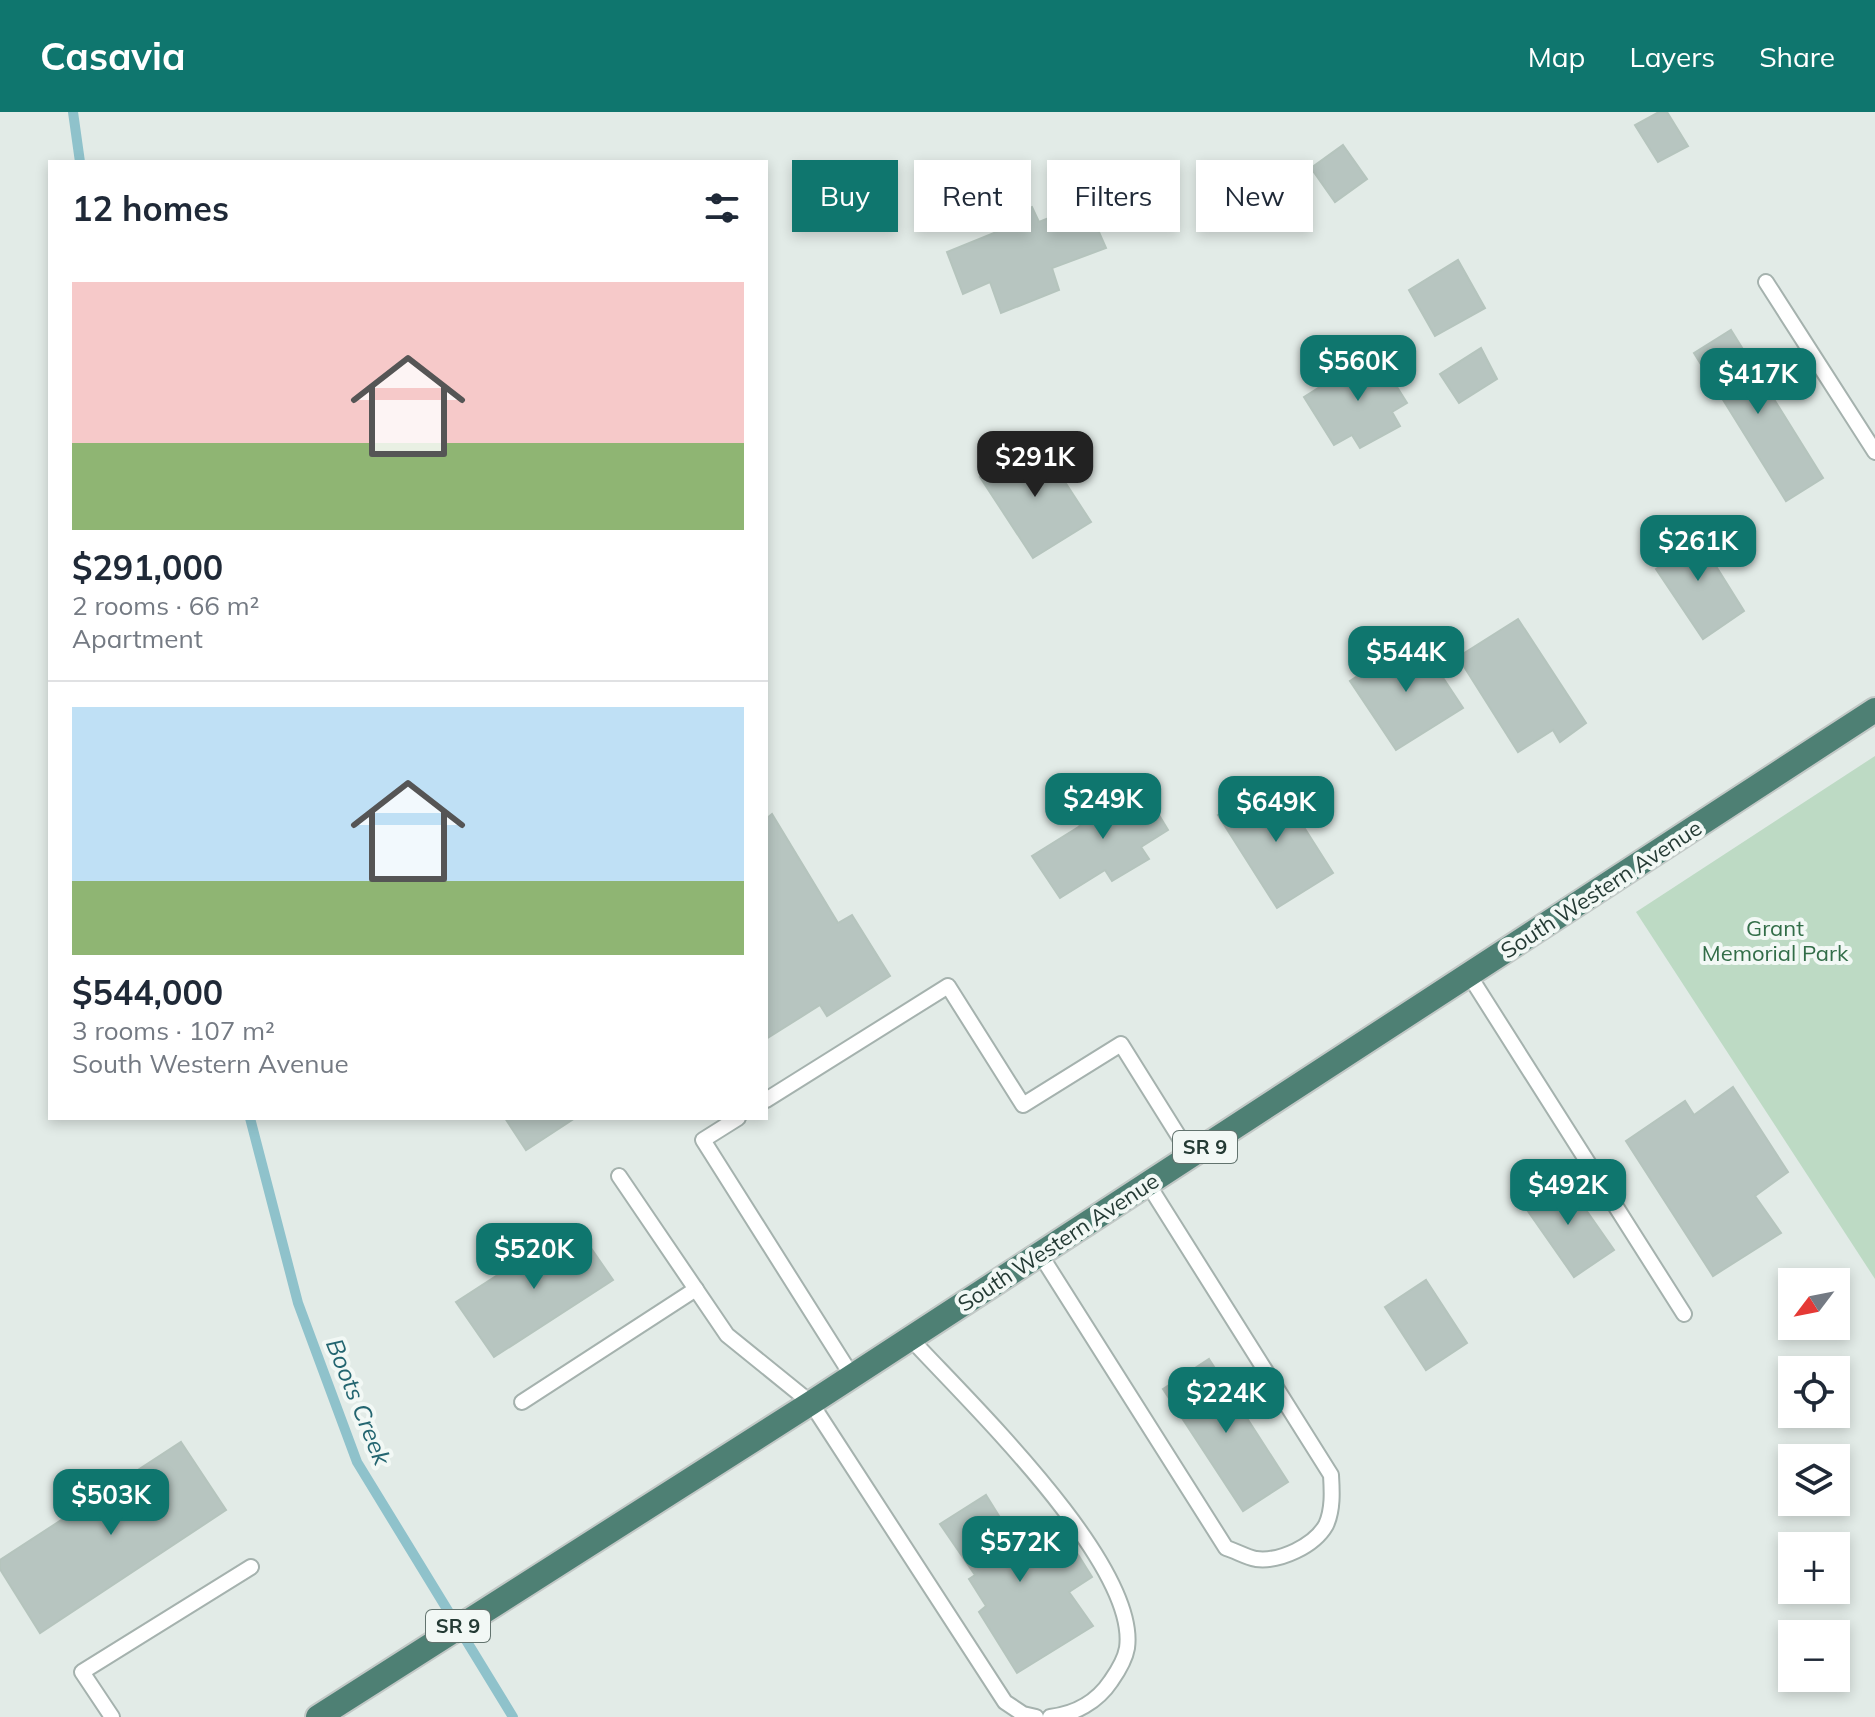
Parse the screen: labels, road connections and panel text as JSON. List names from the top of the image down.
{
  "streets": {
    "highway": ["South Western Avenue", "SR 9"]
  },
  "water": ["Boots Creek"],
  "parks": ["Grant Memorial Park"],
  "north": "bottom left",
  "page": {
    "header": "Casavia",
    "nav": ["Map", "Layers", "Share"],
    "chip": [
      "Buy",
      "Rent",
      "Filters",
      "New"
    ],
    "heading": "12 homes",
    "list": [
      {
        "name": "$291,000",
        "note": "2 rooms · 66 m² · Apartment"
      },
      {
        "name": "$544,000",
        "note": "3 rooms · 107 m² · South Western Avenue"
      }
    ],
    "price": [
      "$560K",
      "$417K",
      "$291K",
      "$261K",
      "$544K",
      "$249K",
      "$649K",
      "$492K",
      "$520K",
      "$224K",
      "$503K",
      "$572K"
    ],
    "map_buttons": ["+", "−"]
  }
}
